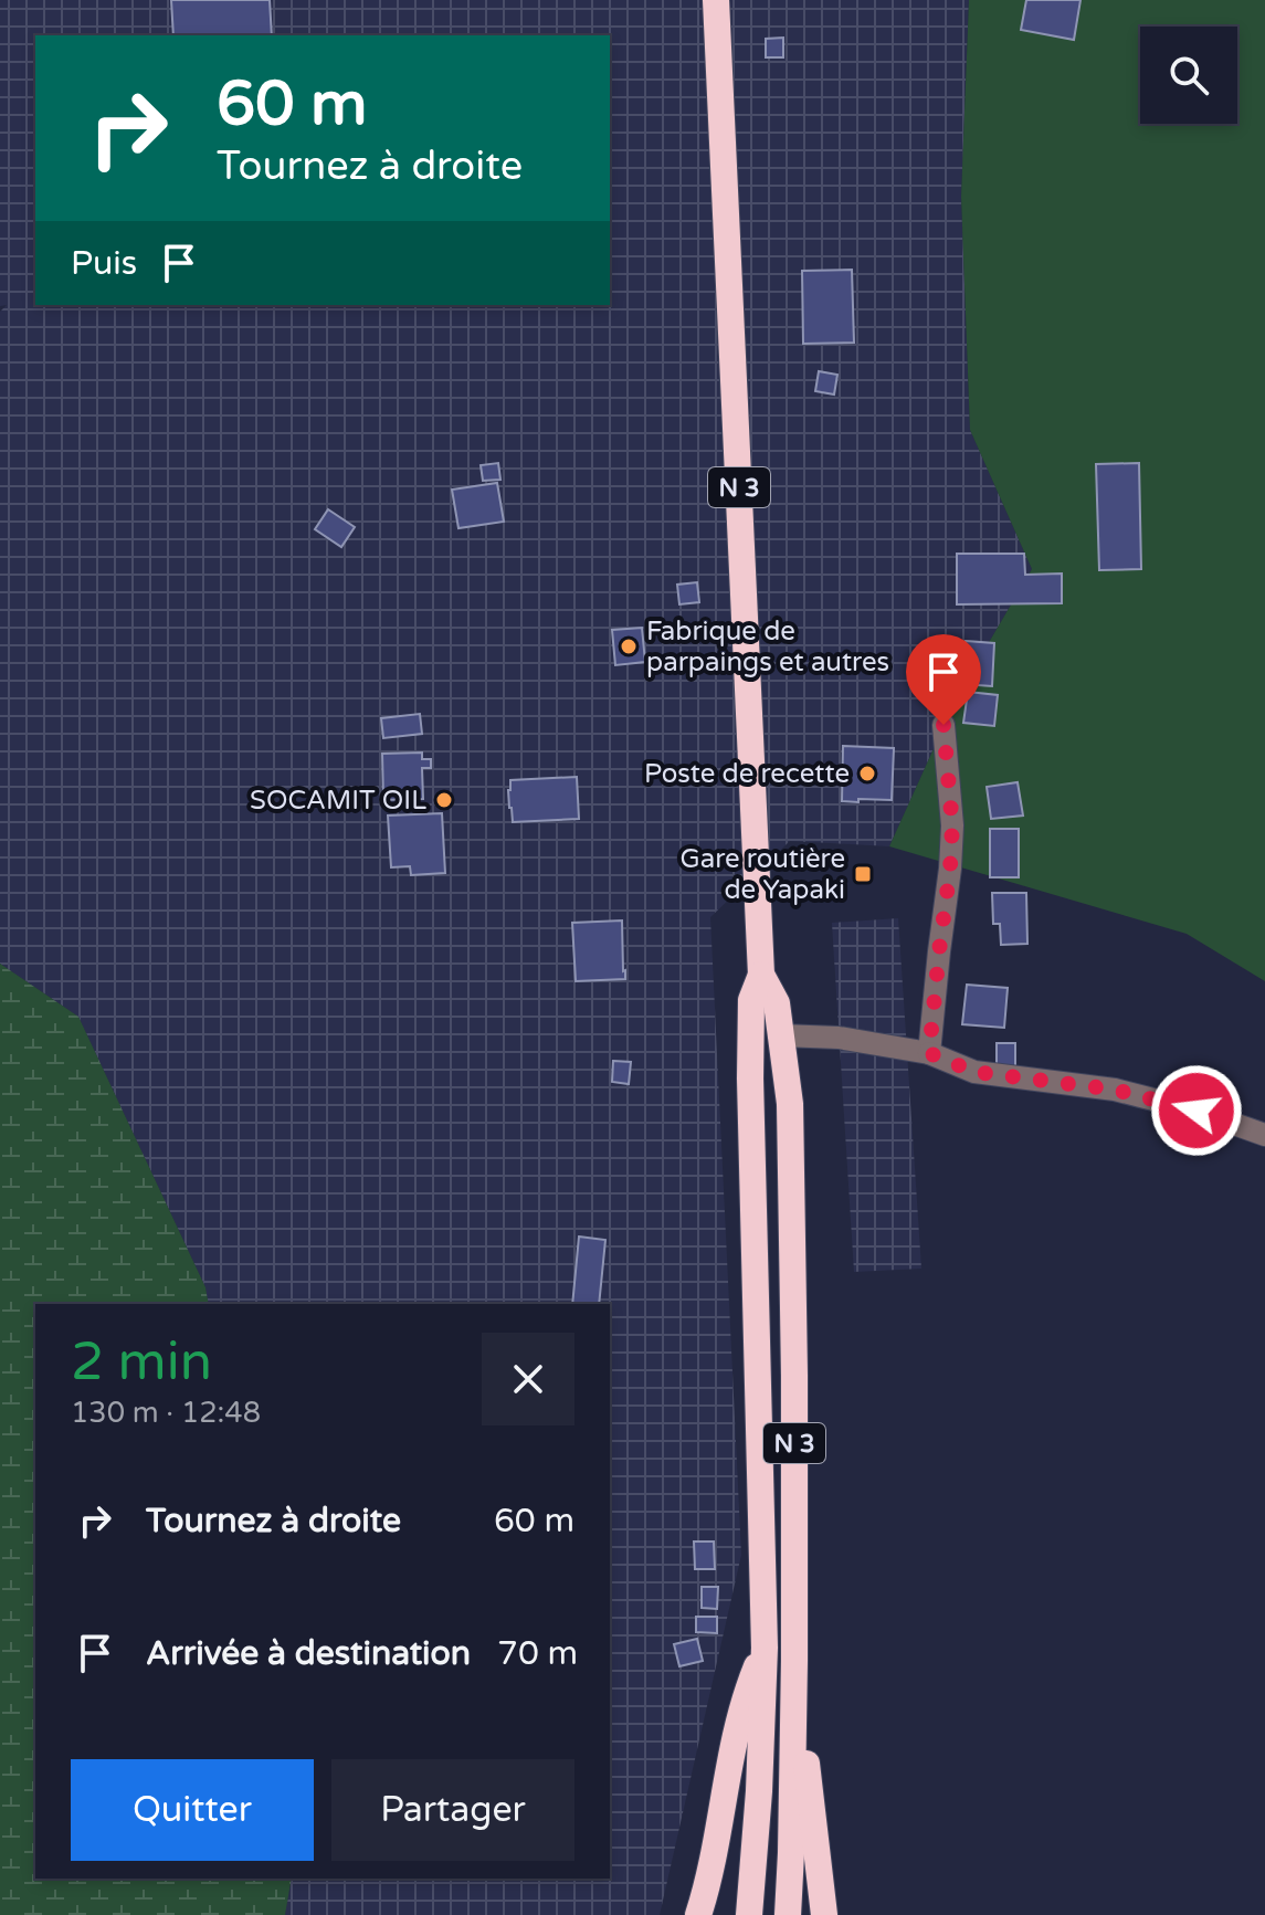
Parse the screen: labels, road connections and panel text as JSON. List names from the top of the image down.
{
  "streets": {
    "highway": ["N 3"]
  },
  "places": {
    "other": ["Fabrique de parpaings et autres", "Poste de recette", "SOCAMIT OIL"],
    "transit": ["Gare routière de Yapaki"]
  },
  "page": {
    "turn": ["60 m", "Tournez à droite"],
    "then": "Puis",
    "heading": ["2 min", "130 m · 12:48"],
    "list": [
      {
        "name": "Tournez à droite",
        "value": "60 m"
      },
      {
        "name": "Arrivée à destination",
        "value": "70 m"
      }
    ],
    "buttons": ["Quitter", "Partager"]
  }
}
